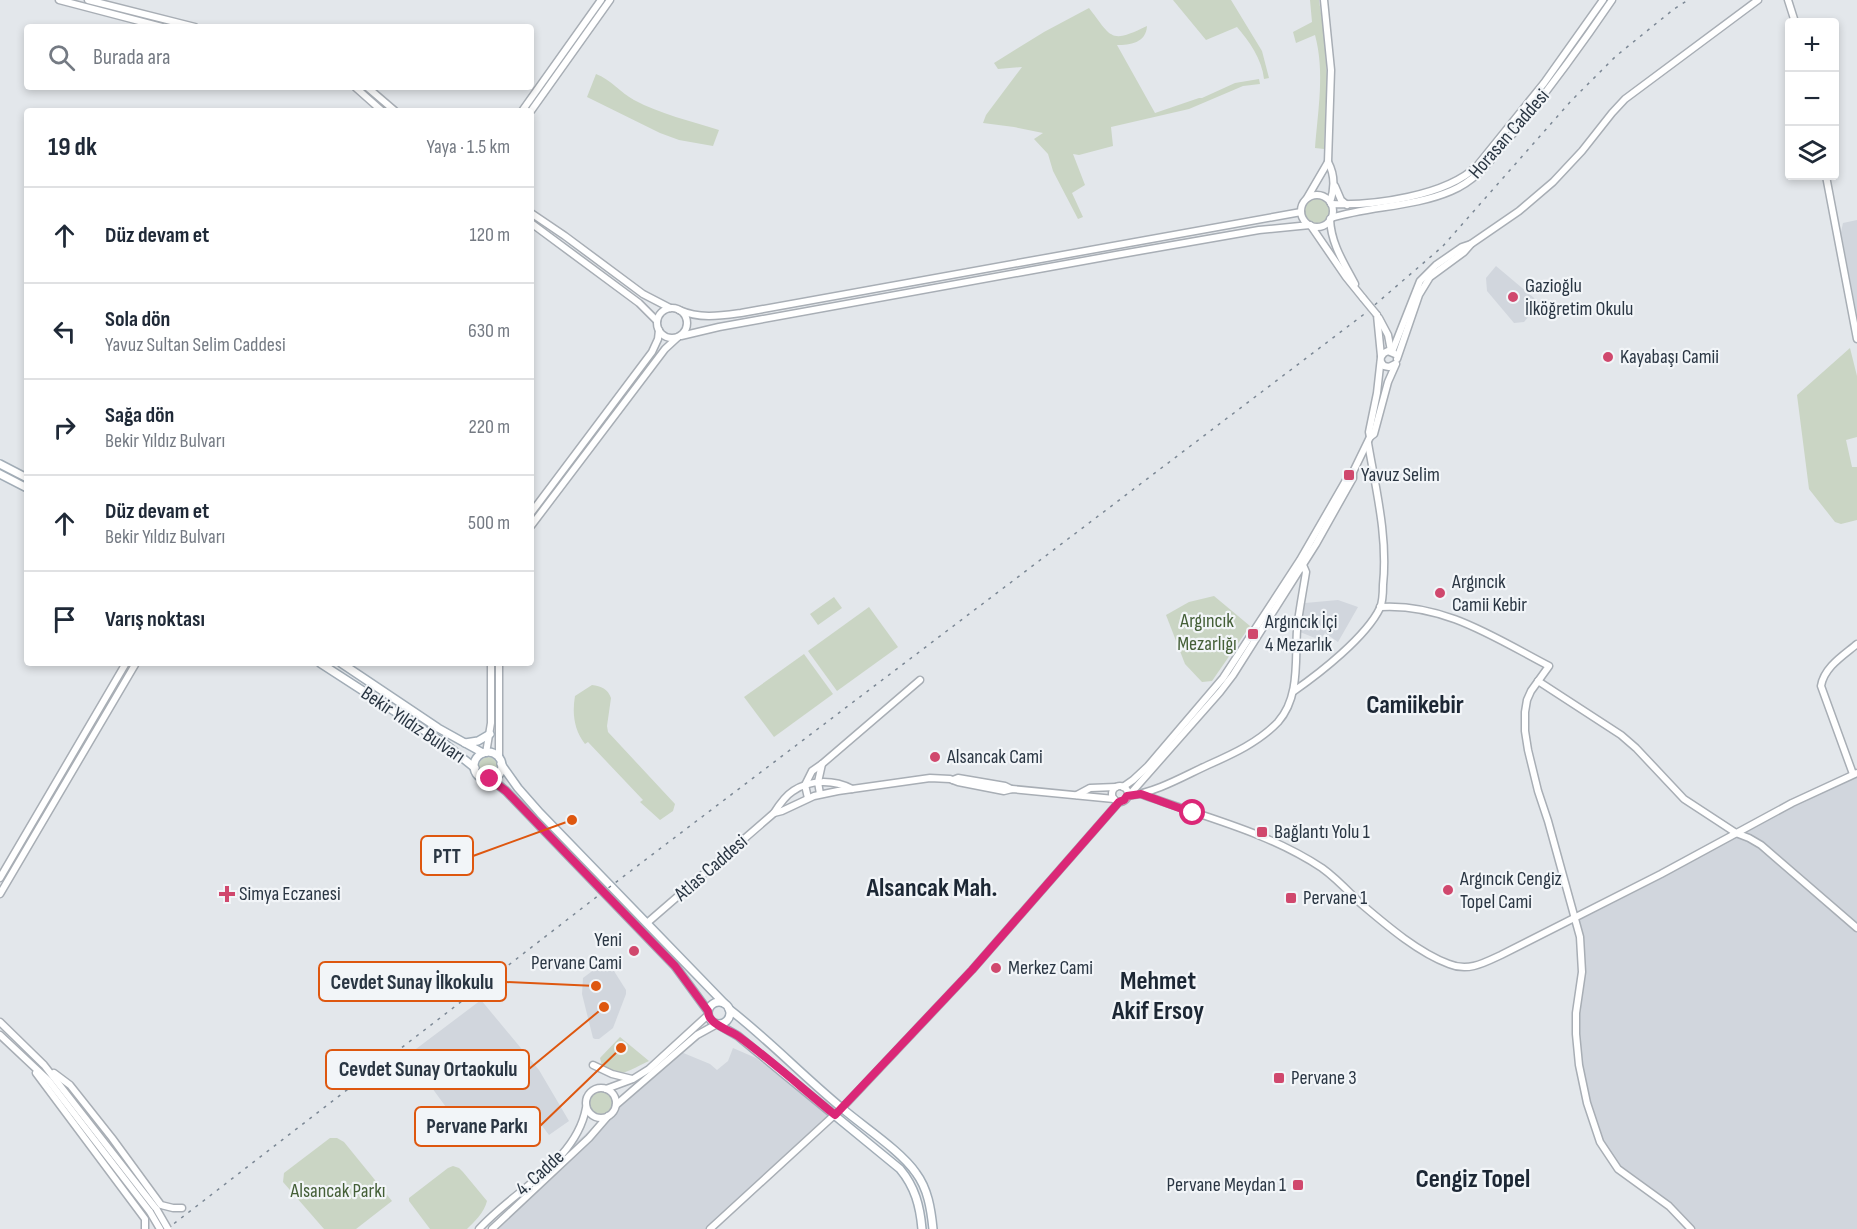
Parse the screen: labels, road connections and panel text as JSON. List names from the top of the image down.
{
  "streets": {
    "main road": ["Bekir Yıldız Bulvarı"],
    "street": ["Horasan Caddesi", "Atlas Caddesi", "4. Cadde"]
  },
  "districts": [
    "Camiikebir",
    "Alsancak Mah.",
    "Mehmet Akif Ersoy",
    "Cengiz Topel"
  ],
  "parks": ["Argıncık Mezarlığı", "Alsancak Parkı"],
  "places": {
    "other": [
      "Gazioğlu İlköğretim Okulu",
      "Kayabaşı Camii",
      "Argıncık Camii Kebir",
      "Alsancak Cami",
      "PTT",
      "Argıncık Cengiz Topel Cami",
      "Yeni Pervane Cami",
      "Merkez Cami",
      "Cevdet Sunay İlkokulu",
      "Cevdet Sunay Ortaokulu",
      "Pervane Parkı"
    ],
    "transit": [
      "Yavuz Selim",
      "Argıncık İçi 4 Mezarlık",
      "Bağlantı Yolu 1",
      "Pervane 1",
      "Pervane 3",
      "Pervane Meydan 1"
    ],
    "health": ["Simya Eczanesi"]
  },
  "page": {
    "map_buttons": ["+", "−"],
    "search": "Burada ara",
    "heading": ["19 dk", "Yaya · 1.5 km"],
    "list": [
      ["Düz devam et", "120 m"],
      ["Sola dön", "Yavuz Sultan Selim Caddesi", "630 m"],
      ["Sağa dön", "Bekir Yıldız Bulvarı", "220 m"],
      ["Düz devam et", "Bekir Yıldız Bulvarı", "500 m"],
      "Varış noktası"
    ]
  }
}
